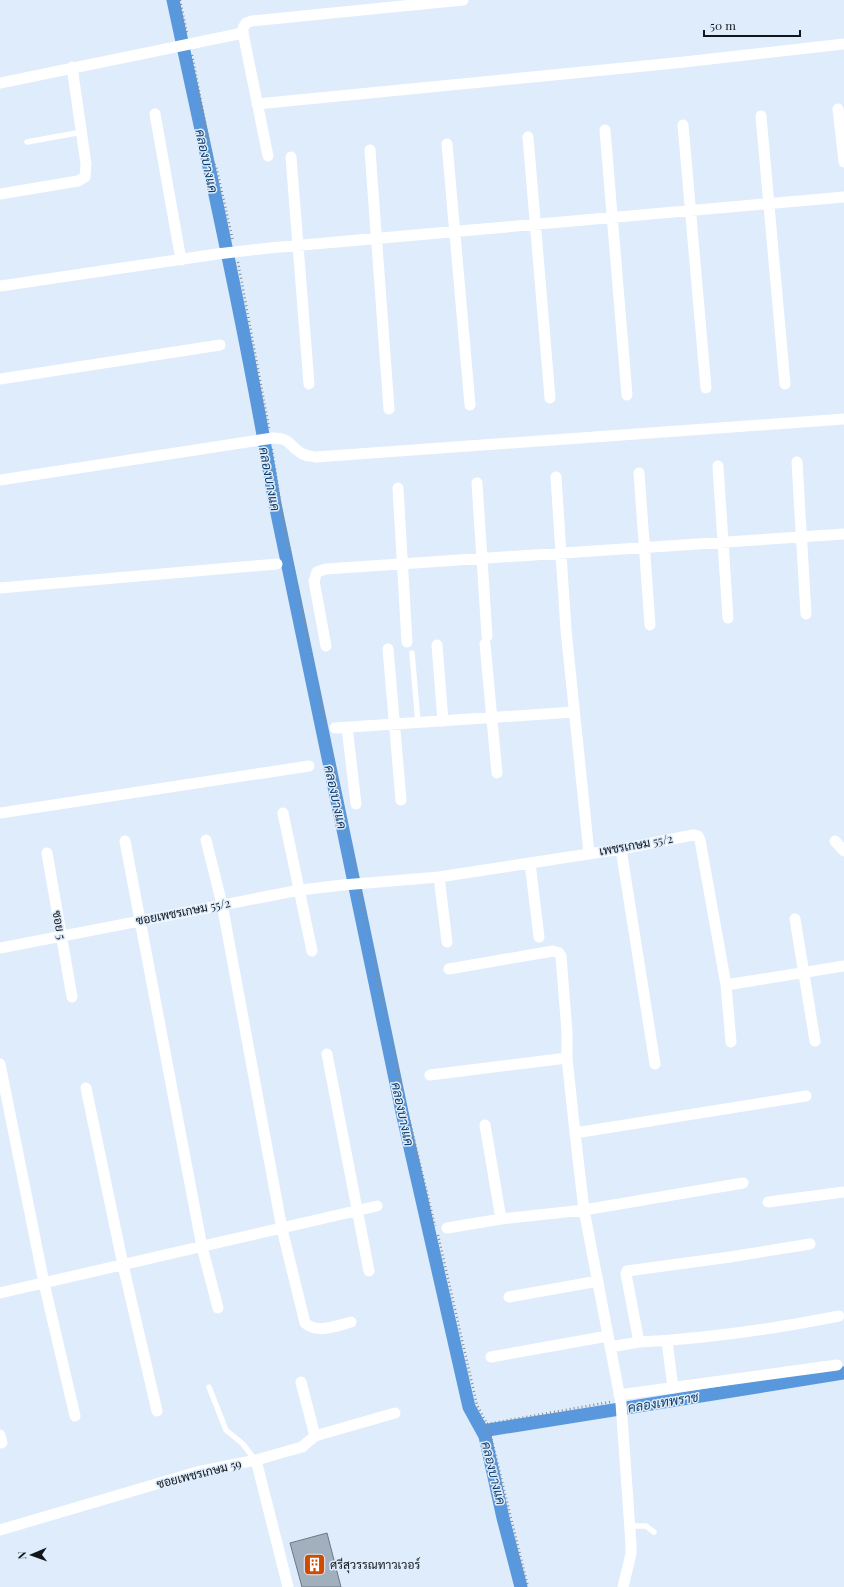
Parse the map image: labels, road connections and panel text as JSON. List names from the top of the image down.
{
  "streets": {
    "street": [
      "เพชรเกษม 55/2",
      "ซอยเพชรเกษม 55/2",
      "ซอย 5",
      "ซอยเพชรเกษม 59"
    ]
  },
  "crossings": [
    ["เพชรเกษม 55/2", "ซอยเพชรเกษม 55/2"],
    ["ซอยเพชรเกษม 55/2", "ซอย 5"]
  ],
  "water": ["คลองบางแค", "คลองเทพราช"],
  "places": {
    "building": ["ศรีสุวรรณทาวเวอร์"]
  },
  "scale_bar": "50 m",
  "north": "left"
}
